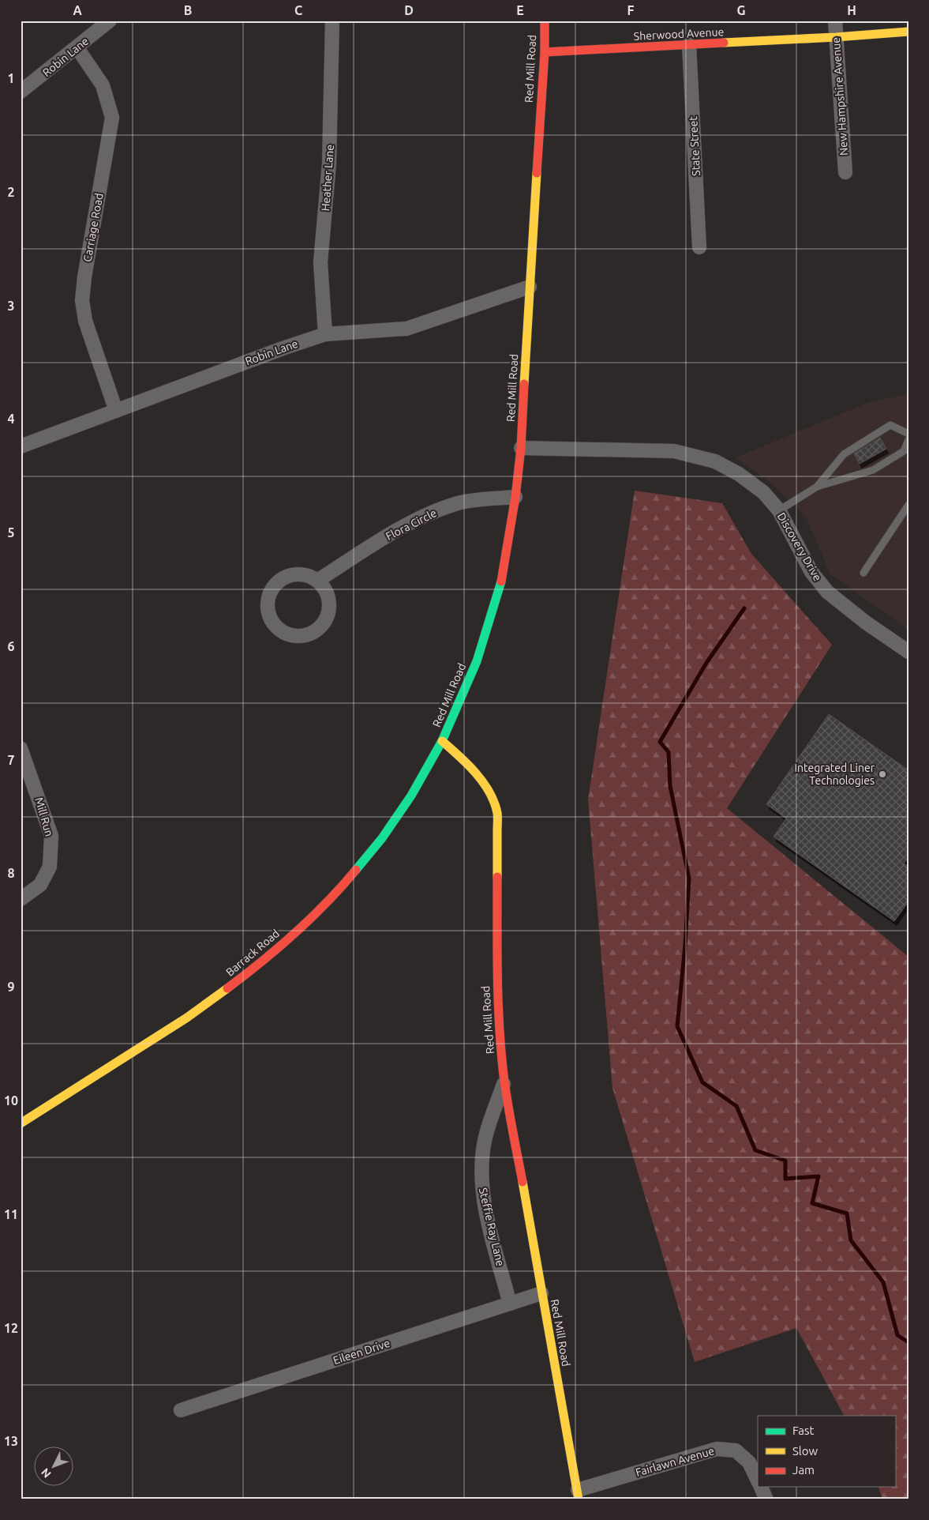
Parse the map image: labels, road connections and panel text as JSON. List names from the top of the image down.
{
  "streets": {
    "main road": ["Sherwood Avenue", "Red Mill Road", "Barrack Road"],
    "street": [
      "Robin Lane",
      "New Hampshire Avenue",
      "State Street",
      "Heather Lane",
      "Carriage Road",
      "Flora Circle",
      "Discovery Drive",
      "Mill Run",
      "Steffie Ray Lane",
      "Eileen Drive",
      "Fairlawn Avenue"
    ]
  },
  "crossings": [
    ["Sherwood Avenue", "Red Mill Road"],
    ["Sherwood Avenue", "New Hampshire Avenue"],
    ["Sherwood Avenue", "State Street"],
    ["Robin Lane", "Red Mill Road"],
    ["Robin Lane", "Heather Lane"],
    ["Robin Lane", "Carriage Road"],
    ["Red Mill Road", "Flora Circle"],
    ["Red Mill Road", "Discovery Drive"],
    ["Red Mill Road", "Barrack Road"],
    ["Red Mill Road", "Steffie Ray Lane"],
    ["Red Mill Road", "Eileen Drive"],
    ["Red Mill Road", "Fairlawn Avenue"],
    ["Steffie Ray Lane", "Eileen Drive"]
  ],
  "places": ["Integrated Liner Technologies"],
  "legend": ["Fast", "Slow", "Jam"],
  "north": "bottom left",
  "grid": {
    "columns": [
      "A",
      "B",
      "C",
      "D",
      "E",
      "F",
      "G",
      "H"
    ],
    "rows": [
      "1",
      "2",
      "3",
      "4",
      "5",
      "6",
      "7",
      "8",
      "9",
      "10",
      "11",
      "12",
      "13"
    ]
  }
}
